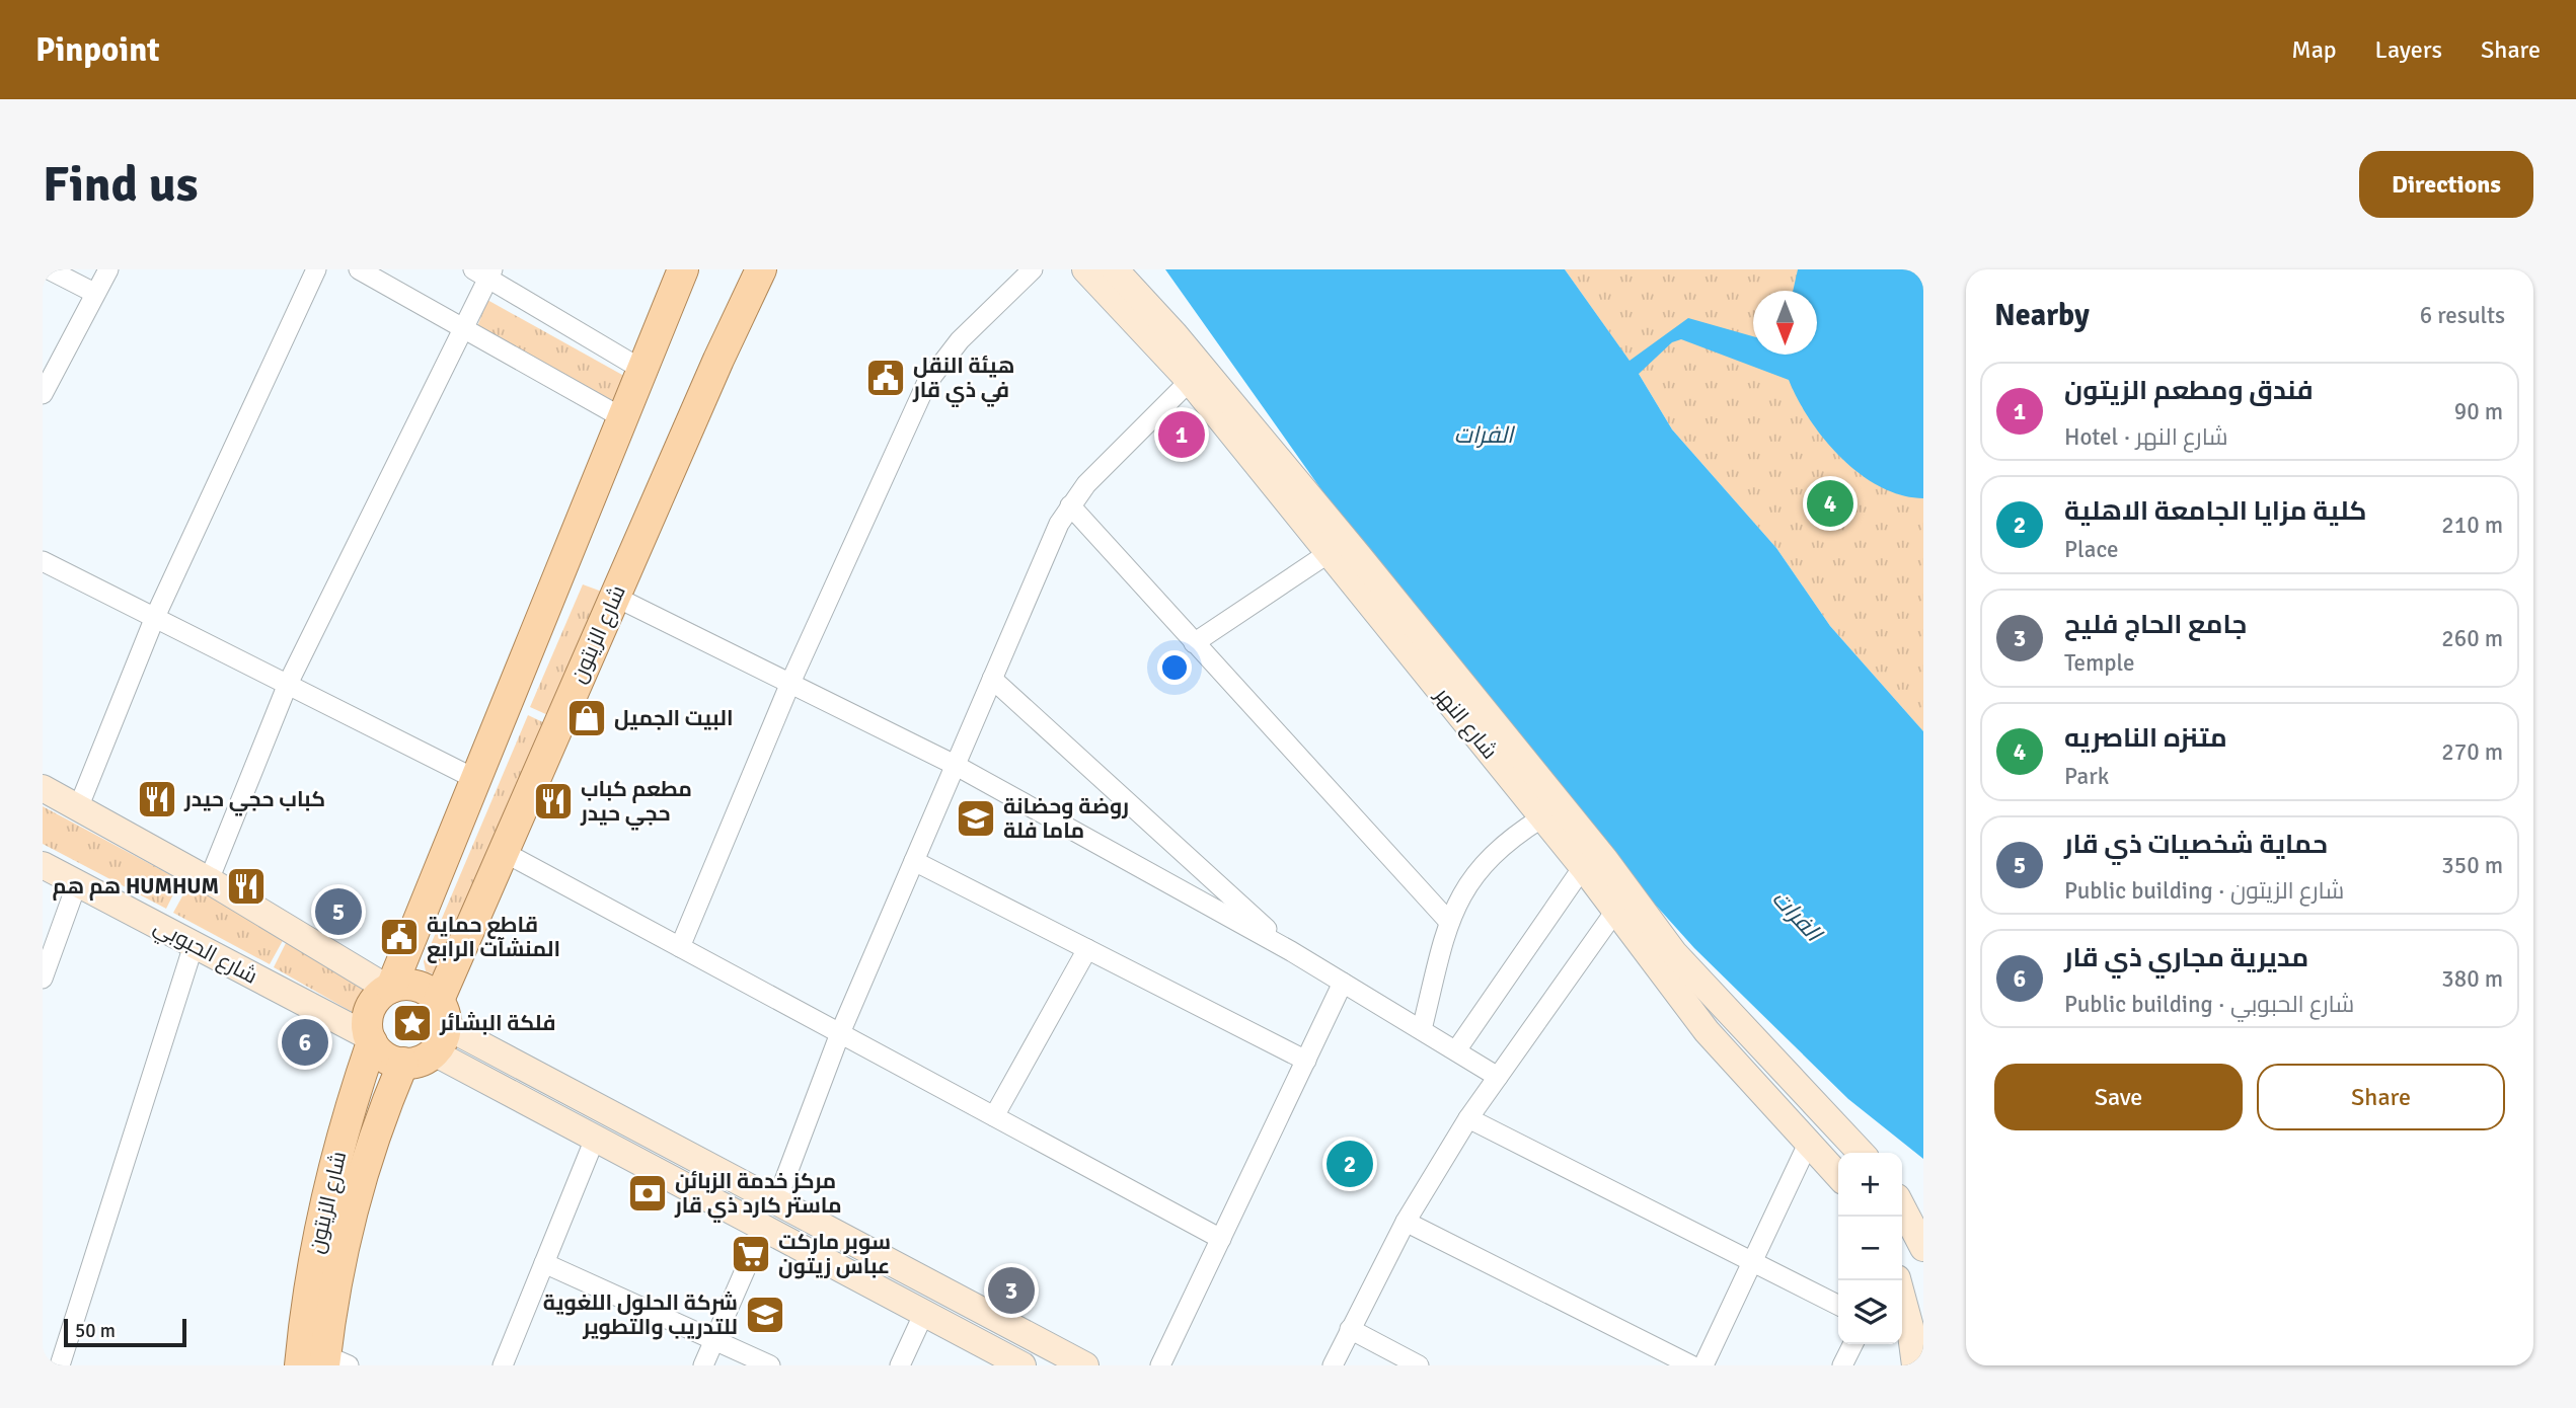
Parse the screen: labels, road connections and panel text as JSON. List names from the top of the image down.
{
  "streets": {
    "main road": ["شارع الزيتون", "شارع النهر", "شارع الحبوبي"]
  },
  "crossings": [
    ["شارع الزيتون", "شارع الحبوبي"]
  ],
  "water": ["الفرات"],
  "places": {
    "public building": ["هيئة النقل في ذي قار", "قاطع حماية المنشآت الرابع"],
    "shop": ["البيت الجميل"],
    "restaurant": ["كباب حجي حيدر", "مطعم كباب حجي حيدر", "هم هم HUMHUM"],
    "school or university": ["روضة وحضانة ماما فلة", "شركة الحلول اللغوية للتدريب والتطوير"],
    "place": ["فلكة البشائر"],
    "bank": ["مركز خدمة الزبائن ماستر كارد ذي قار"],
    "supermarket": ["سوبر ماركت عباس زيتون"]
  },
  "scale_bar": "50 m",
  "north": "bottom",
  "page": {
    "header": "Pinpoint",
    "nav": ["Map", "Layers", "Share"],
    "buttons": [
      "Directions",
      ["Save", "Share"]
    ],
    "title": "Find us",
    "heading": ["Nearby", "6 results"],
    "list": [
      {
        "mark": "1",
        "name": "فندق ومطعم الزيتون",
        "note": "Hotel · شارع النهر",
        "value": "90 m"
      },
      {
        "mark": "2",
        "name": "كلية مزايا الجامعة الاهلية",
        "note": "Place",
        "value": "210 m"
      },
      {
        "mark": "3",
        "name": "جامع الحاج فليح",
        "note": "Temple",
        "value": "260 m"
      },
      {
        "mark": "4",
        "name": "متنزه الناصريه",
        "note": "Park",
        "value": "270 m"
      },
      {
        "mark": "5",
        "name": "حماية شخصيات ذي قار",
        "note": "Public building · شارع الزيتون",
        "value": "350 m"
      },
      {
        "mark": "6",
        "name": "مديرية مجاري ذي قار",
        "note": "Public building · شارع الحبوبي",
        "value": "380 m"
      }
    ],
    "pins": [
      "1",
      "4",
      "5",
      "6",
      "2",
      "3"
    ],
    "map_buttons": ["+", "−"],
    "scale": "50 m"
  }
}
